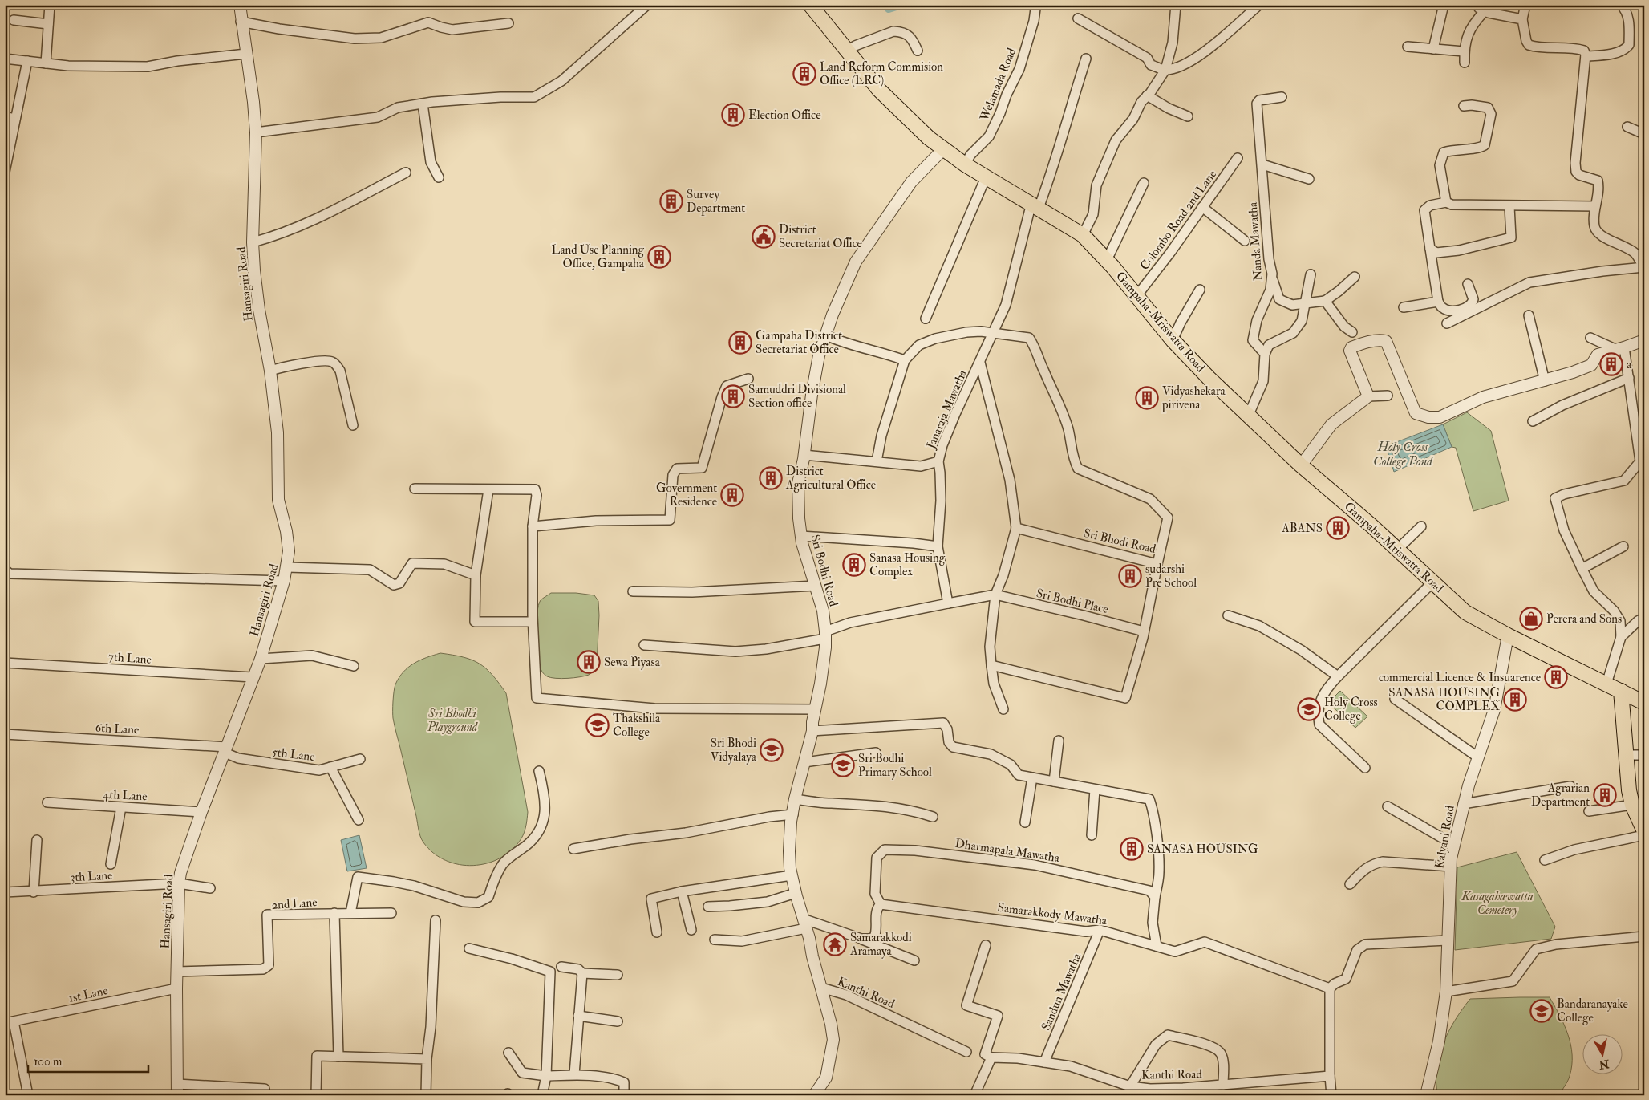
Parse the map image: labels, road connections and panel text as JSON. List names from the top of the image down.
{
  "streets": {
    "main road": ["Gampaha-Mriswatta Road"],
    "street": [
      "Welamada Road",
      "Colombo Road 2nd Lane",
      "Nanda Mawatha",
      "Hansagiri Road",
      "Janaraja Mawatha",
      "Sri Bhodi Road",
      "Sri Bodhi Road",
      "Sri Bodhi Place",
      "7th Lane",
      "6th Lane",
      "5th Lane",
      "4th Lane",
      "Kalyani Road",
      "Dharmapala Mawatha",
      "3th Lane",
      "2nd Lane",
      "Samarakkody Mawatha",
      "Sandun Mawatha",
      "Kanthi Road",
      "1st Lane"
    ]
  },
  "crossings": [
    ["Welamada Road", "Gampaha-Mriswatta Road"],
    ["Colombo Road 2nd Lane", "Gampaha-Mriswatta Road"],
    ["Hansagiri Road", "7th Lane"],
    ["Hansagiri Road", "6th Lane"],
    ["Hansagiri Road", "5th Lane"],
    ["Hansagiri Road", "4th Lane"],
    ["Hansagiri Road", "3th Lane"],
    ["Hansagiri Road", "2nd Lane"],
    ["Hansagiri Road", "1st Lane"],
    ["Gampaha-Mriswatta Road", "Janaraja Mawatha"],
    ["Gampaha-Mriswatta Road", "Sri Bodhi Road"],
    ["Gampaha-Mriswatta Road", "Kalyani Road"],
    ["Janaraja Mawatha", "Sri Bhodi Road"],
    ["Sri Bodhi Road", "Kanthi Road"],
    ["6th Lane", "5th Lane"],
    ["Dharmapala Mawatha", "Samarakkody Mawatha"],
    ["Samarakkody Mawatha", "Sandun Mawatha"],
    ["Sandun Mawatha", "Kanthi Road"]
  ],
  "water": ["Holy Cross College Pond"],
  "parks": ["Sri Bhodhi Playground", "Kasagahawatta Cemetery"],
  "places": {
    "building": [
      "Land Reform Commision Office (LRC)",
      "Election Office",
      "Survey Department",
      "Land Use Planning Office, Gampaha",
      "Gampaha District Secretariat Office",
      "a",
      "Samuddri Divisional Section office",
      "Vidyashekara pirivena",
      "District Agricultural Office",
      "Government Residence",
      "ABANS",
      "Sanasa Housing Complex",
      "sudarshi Pre School",
      "Sewa Piyasa",
      "commercial Licence & Insuarence",
      "SANASA HOUSING COMPLEX",
      "Agrarian Department",
      "SANASA HOUSING"
    ],
    "public building": ["District Secretariat Office"],
    "shop": ["Perera and Sons"],
    "school or university": [
      "Holy Cross College",
      "Thakshila College",
      "Sri Bhodi Vidyalaya",
      "Sri Bodhi Primary School",
      "Bandaranayake College"
    ],
    "temple": ["Samarakkodi Aramaya"]
  },
  "scale_bar": "100 m",
  "north": "bottom"
}
